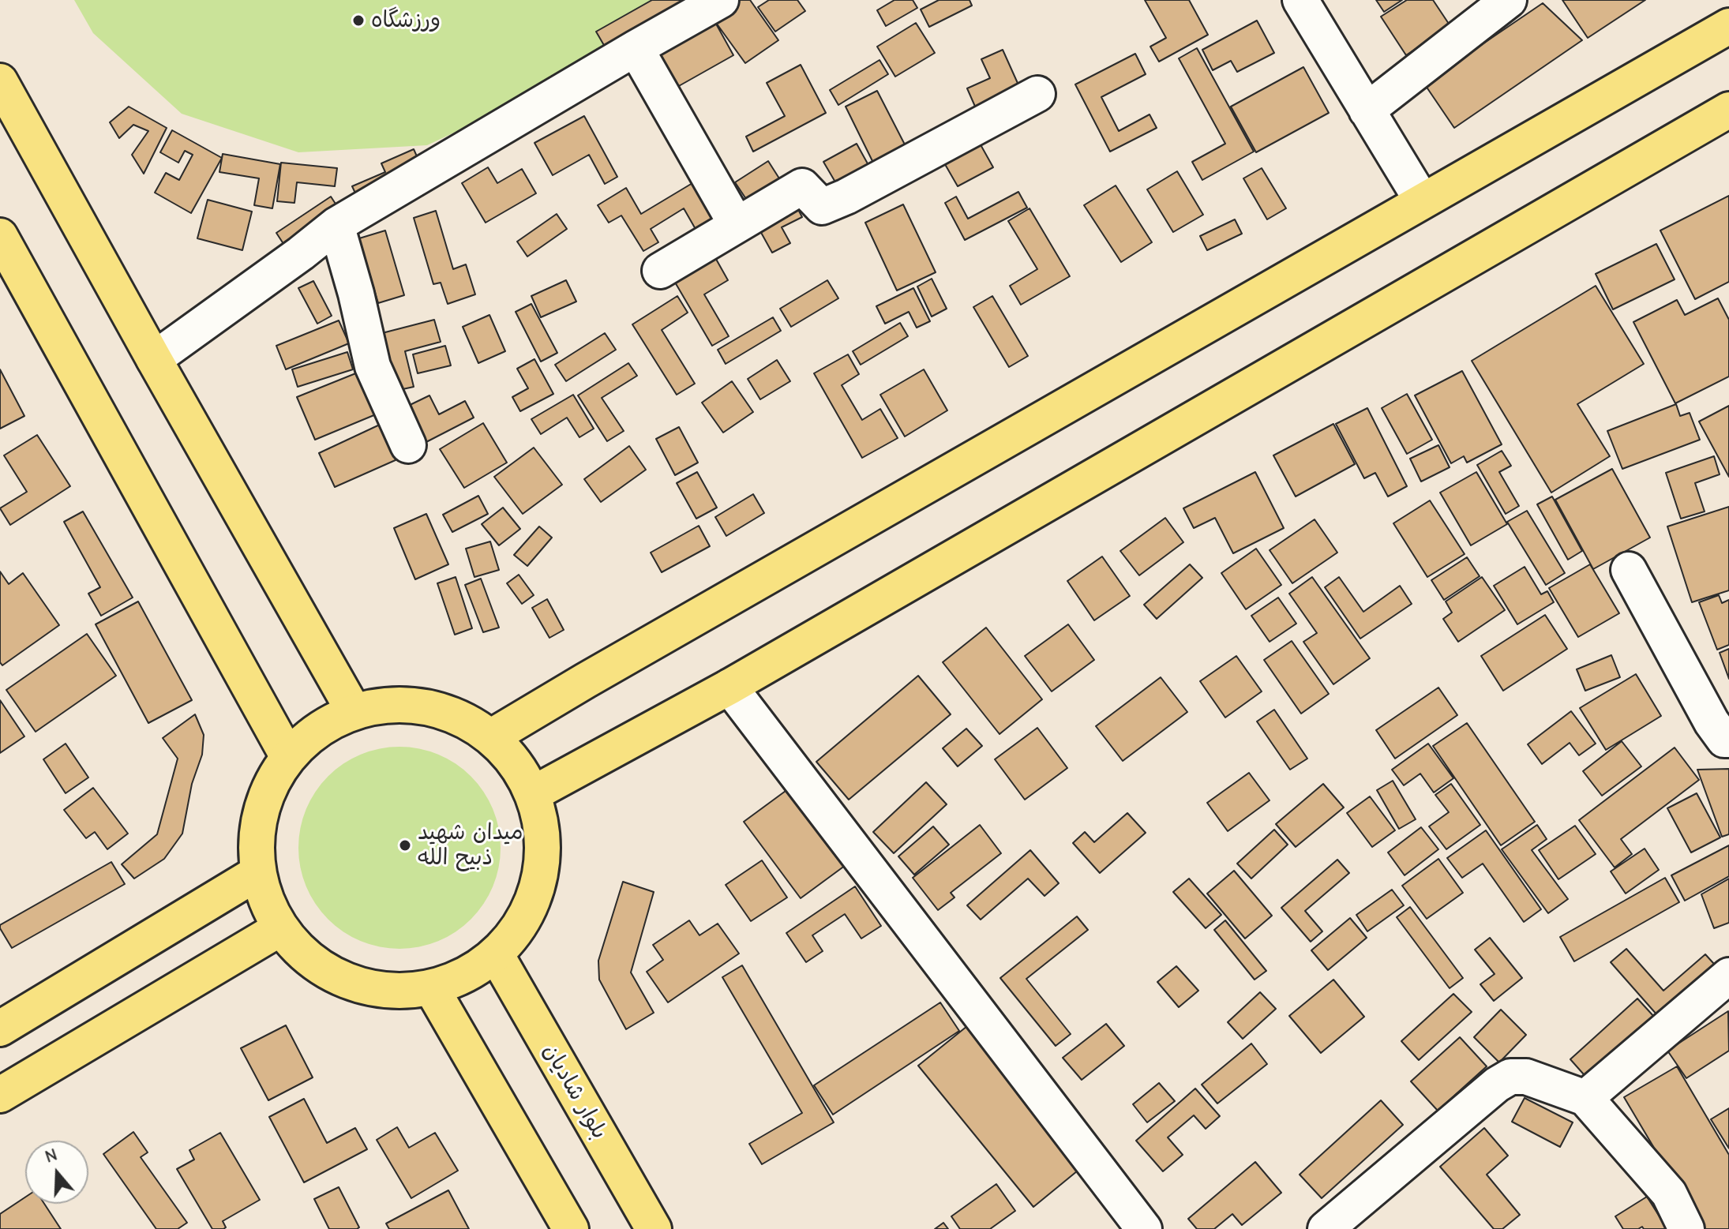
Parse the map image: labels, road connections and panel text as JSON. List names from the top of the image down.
{
  "streets": {
    "main road": ["بلوار شادیان"]
  },
  "places": ["ورزشگاه", "میدان شهید ذبیح الله"],
  "north": "top"
}
